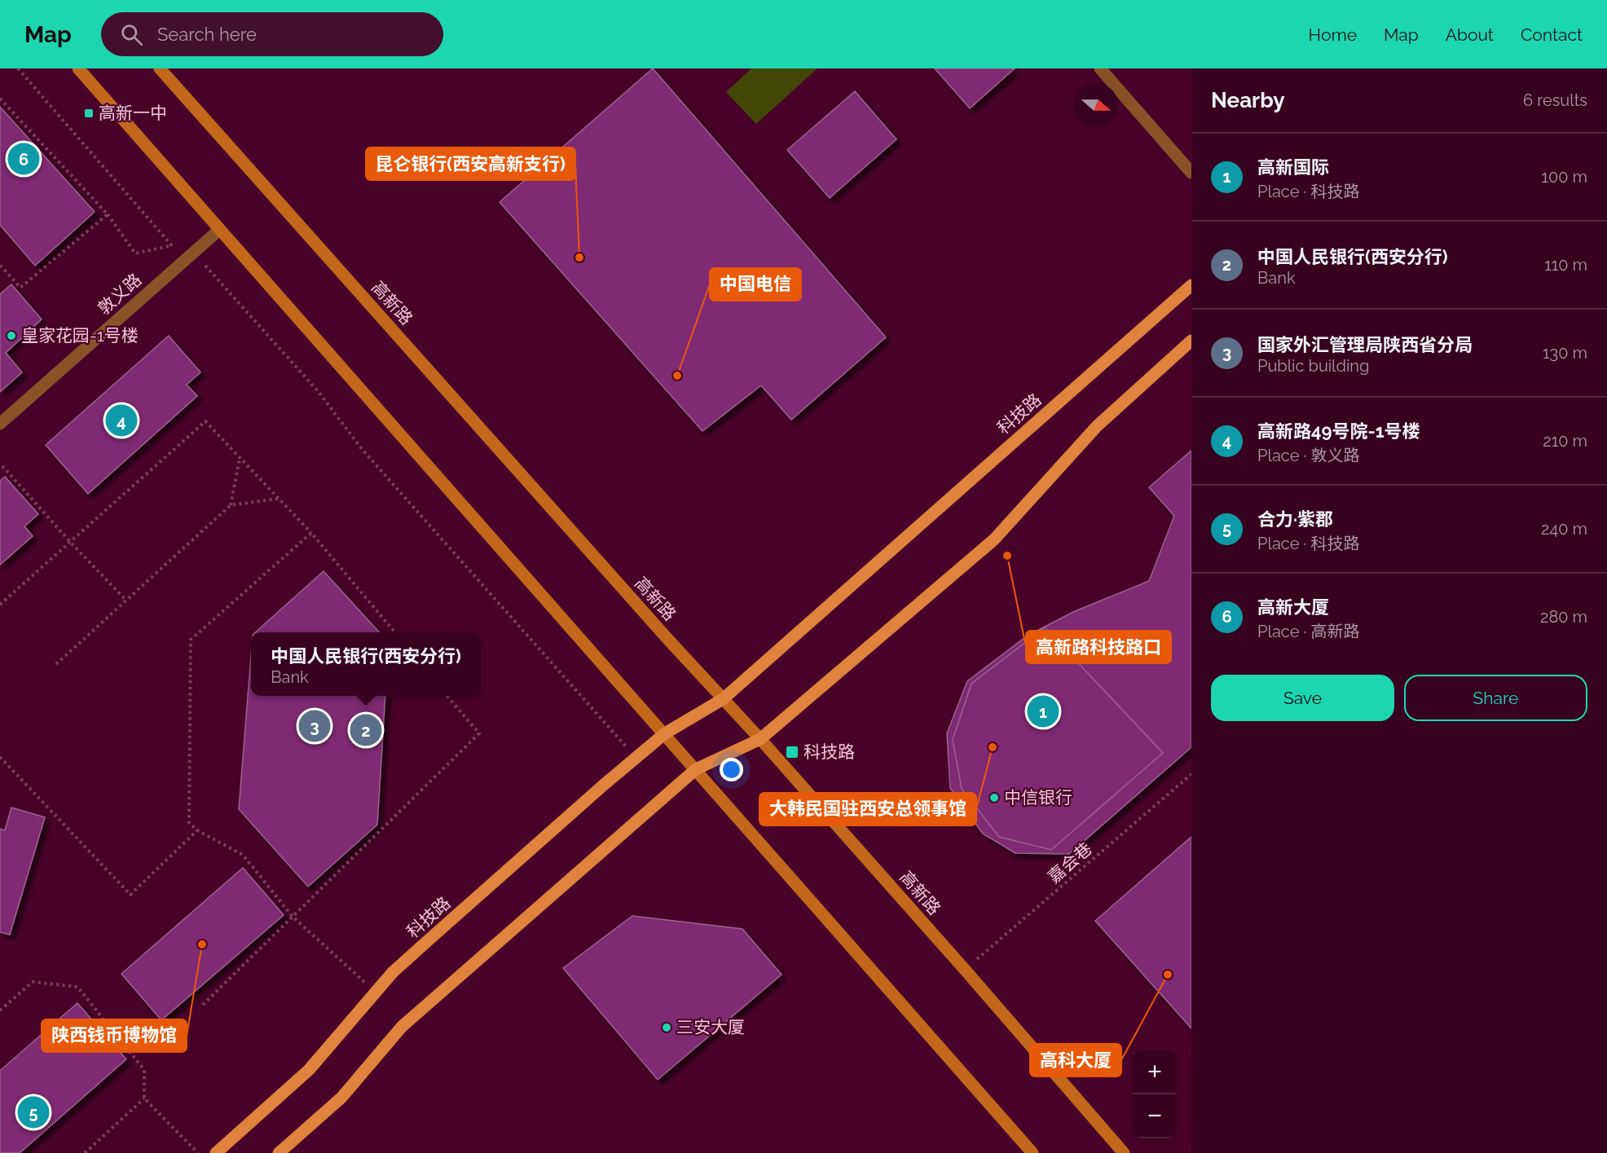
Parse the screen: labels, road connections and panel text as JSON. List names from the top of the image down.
{
  "streets": {
    "main road": ["高新路", "科技路"],
    "street": ["敦义路"],
    "path": ["嘉会巷"]
  },
  "crossings": [
    ["高新路", "科技路"],
    ["高新路", "嘉会巷"]
  ],
  "places": {
    "transit": ["高新一中", "科技路"],
    "other": [
      "昆仑银行(西安高新支行)",
      "皇家花园-1号楼",
      "中国电信",
      "高新路科技路口",
      "大韩民国驻西安总领事馆",
      "中信银行",
      "陕西钱币博物馆",
      "高科大厦",
      "三安大厦"
    ]
  },
  "north": "right",
  "page": {
    "header": "Map",
    "search": "Search here",
    "nav": [
      "Home",
      "Map",
      "About",
      "Contact"
    ],
    "heading": ["Nearby", "6 results"],
    "list": [
      {
        "mark": "1",
        "name": "高新国际",
        "note": "Place · 科技路",
        "value": "100 m"
      },
      {
        "mark": "2",
        "name": "中国人民银行(西安分行)",
        "note": "Bank",
        "value": "110 m"
      },
      {
        "mark": "3",
        "name": "国家外汇管理局陕西省分局",
        "note": "Public building",
        "value": "130 m"
      },
      {
        "mark": "4",
        "name": "高新路49号院-1号楼",
        "note": "Place · 敦义路",
        "value": "210 m"
      },
      {
        "mark": "5",
        "name": "合力·紫郡",
        "note": "Place · 科技路",
        "value": "240 m"
      },
      {
        "mark": "6",
        "name": "高新大厦",
        "note": "Place · 高新路",
        "value": "280 m"
      }
    ],
    "pins": [
      "6",
      "4",
      "1",
      "3",
      "2",
      "5"
    ],
    "popup": ["中国人民银行(西安分行)", "Bank"],
    "buttons": ["Save", "Share"],
    "map_buttons": ["+", "−"]
  }
}
